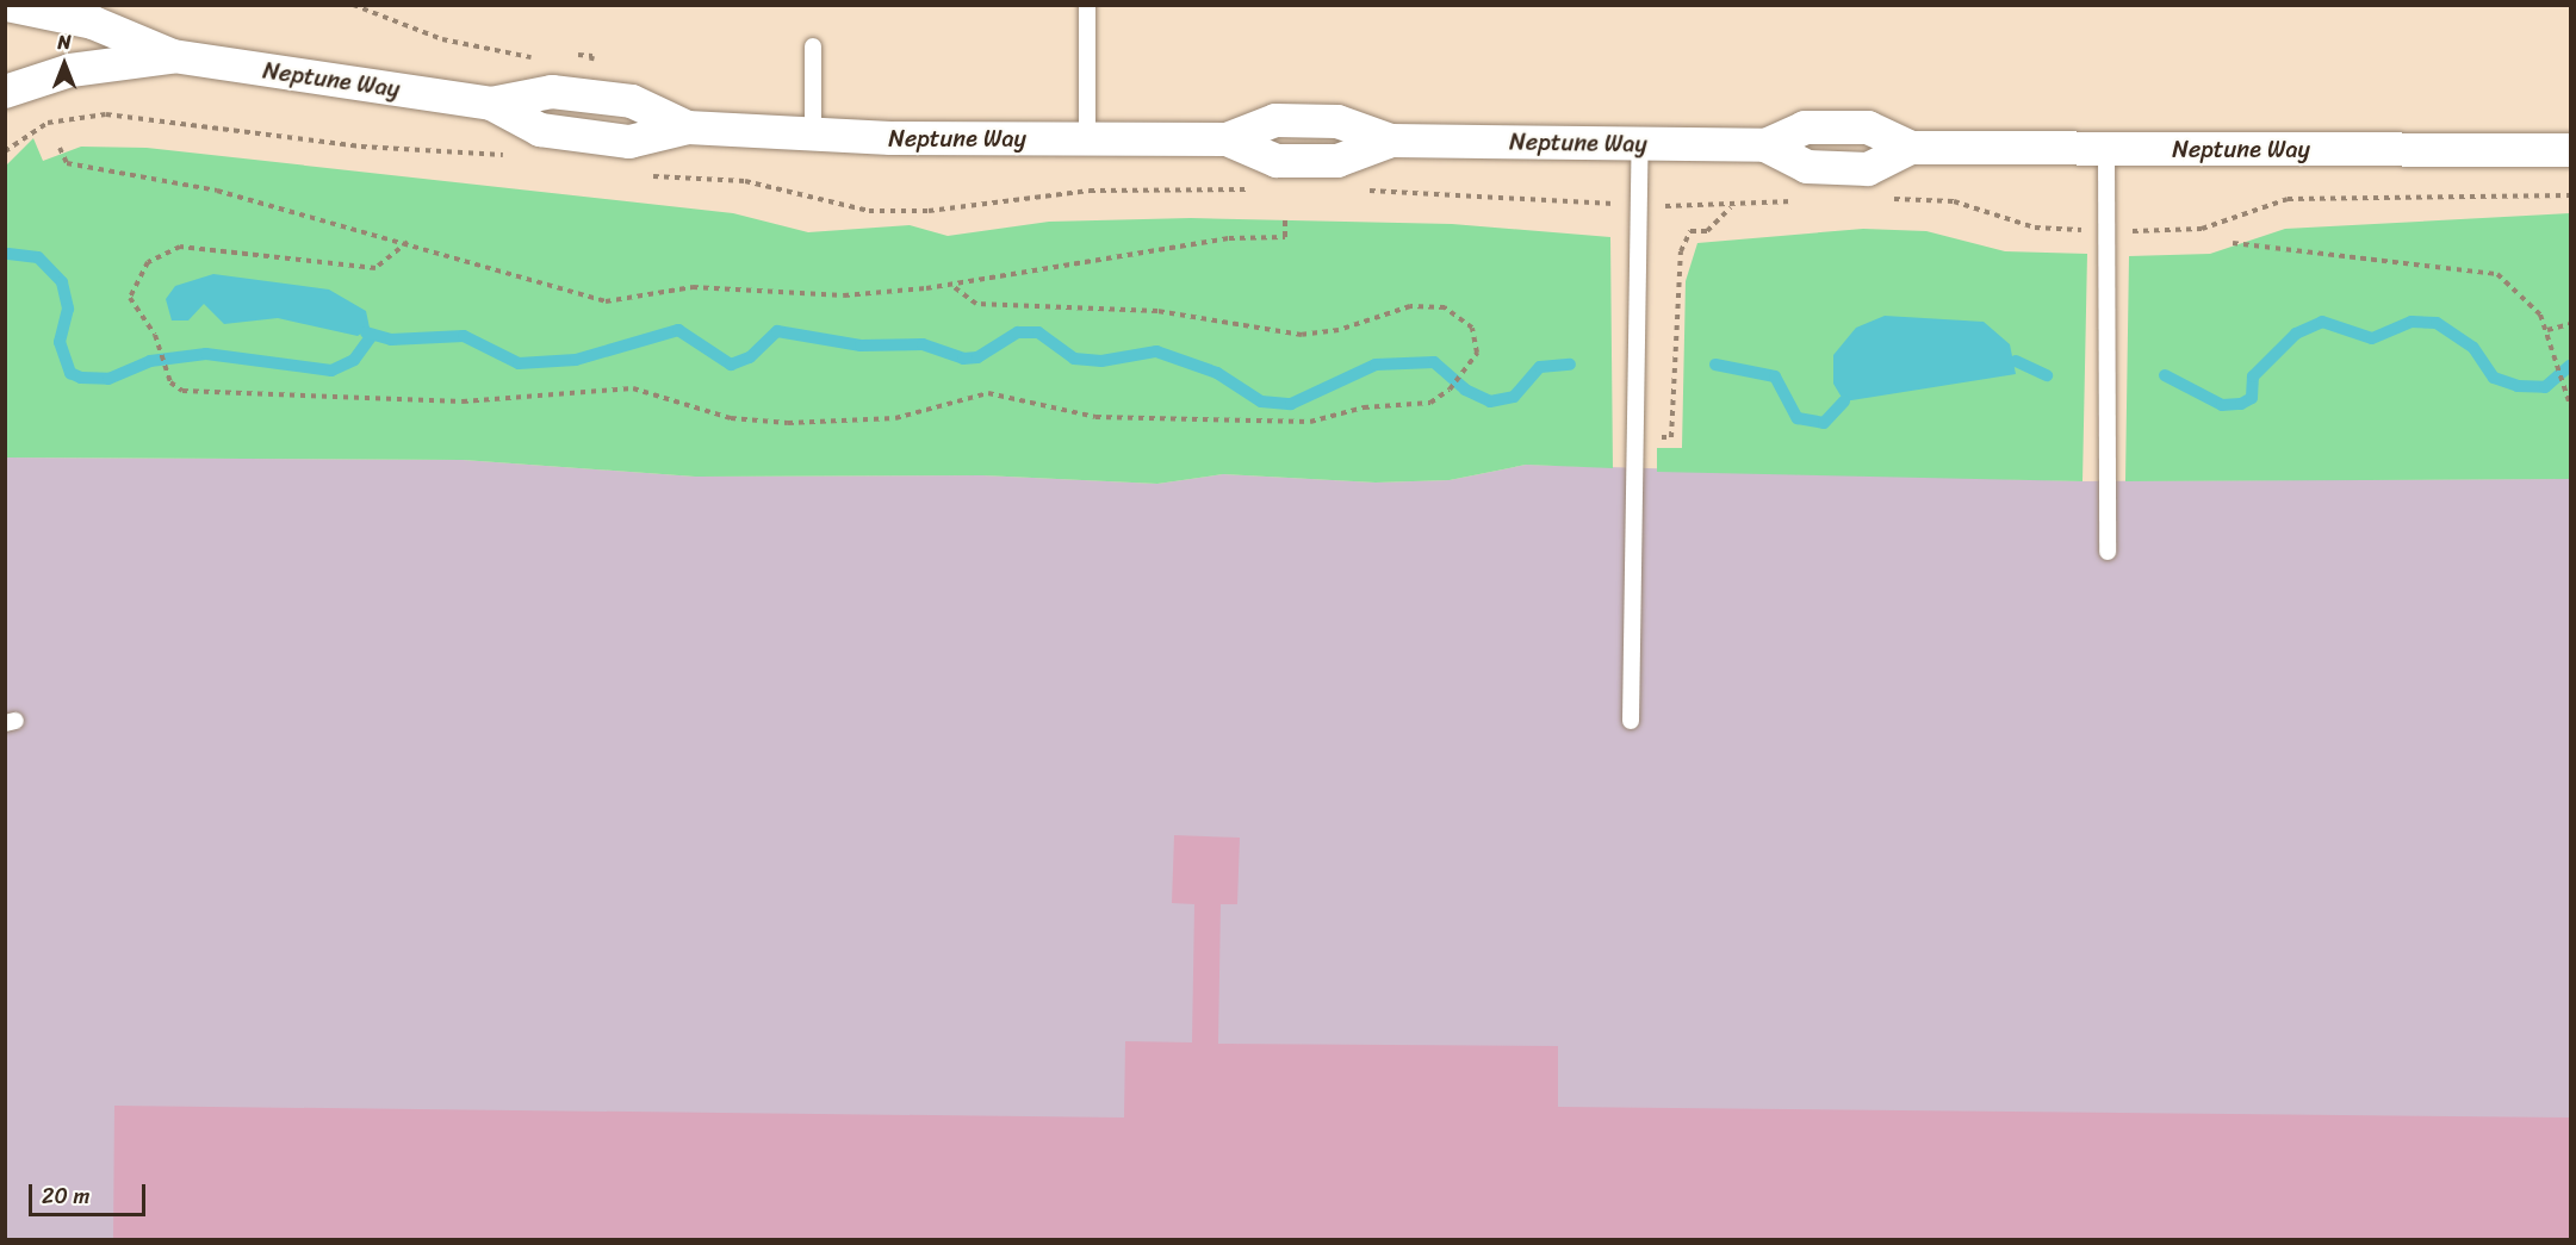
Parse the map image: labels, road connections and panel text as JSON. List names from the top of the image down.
{
  "streets": {
    "street": ["Neptune Way"]
  },
  "scale_bar": "20 m",
  "north": "top"
}
